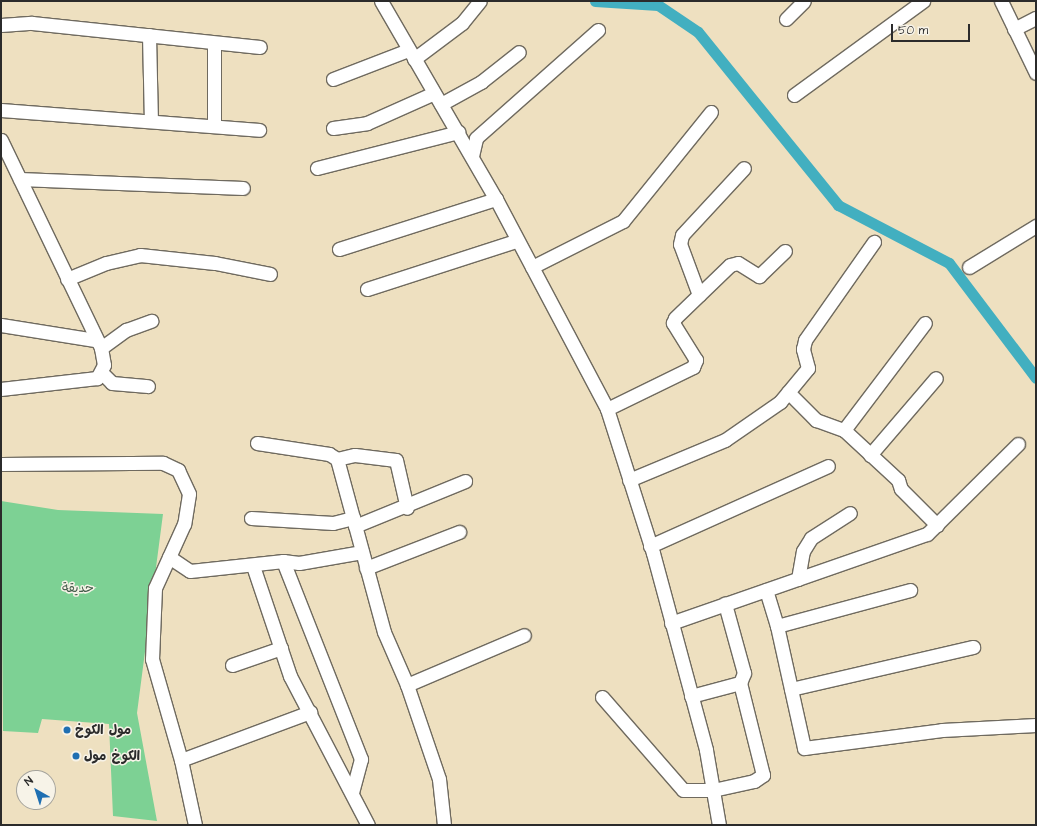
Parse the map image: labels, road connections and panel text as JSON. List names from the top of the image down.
{
  "parks": ["حديقة"],
  "places": ["مول الكوخ", "الكوخ مول"],
  "scale_bar": "50 m",
  "north": "top left"
}
